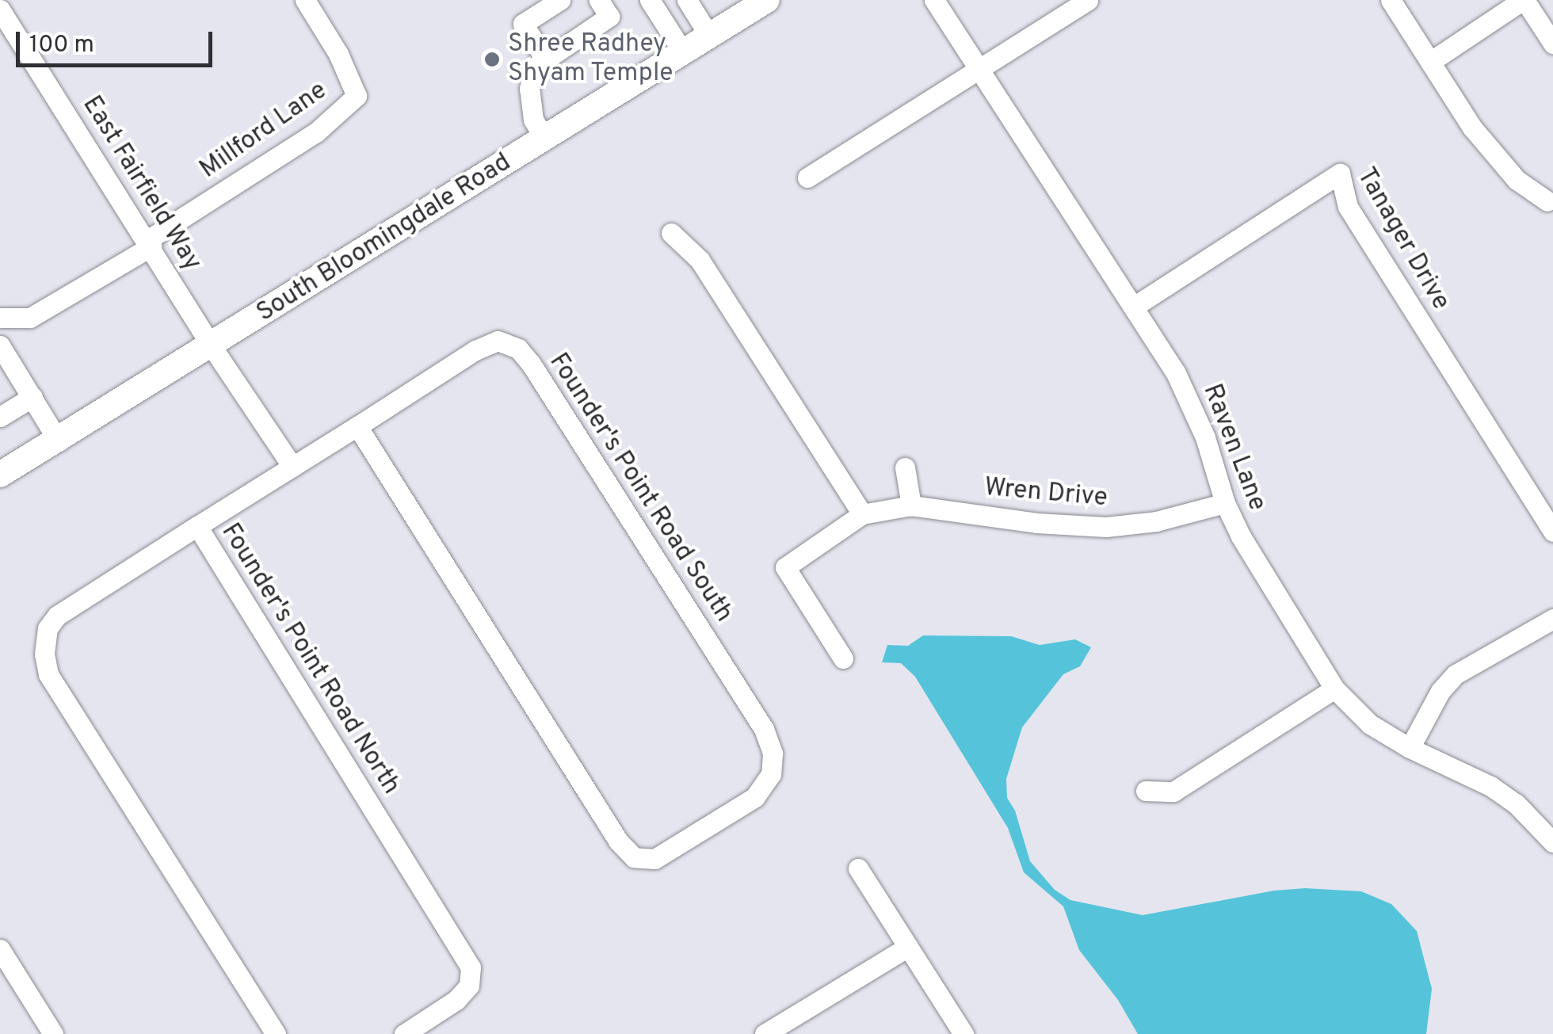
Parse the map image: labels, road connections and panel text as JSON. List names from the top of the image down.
{
  "streets": {
    "main road": ["South Bloomingdale Road"],
    "street": [
      "Millford Lane",
      "East Fairfield Way",
      "Tanager Drive",
      "Raven Lane",
      "Founder's Point Road South",
      "Wren Drive",
      "Founder's Point Road North"
    ]
  },
  "crossings": [
    ["Millford Lane", "East Fairfield Way"],
    ["East Fairfield Way", "South Bloomingdale Road"],
    ["Tanager Drive", "Raven Lane"],
    ["Raven Lane", "Wren Drive"]
  ],
  "places": ["Shree Radhey Shyam Temple"],
  "scale_bar": "100 m"
}
